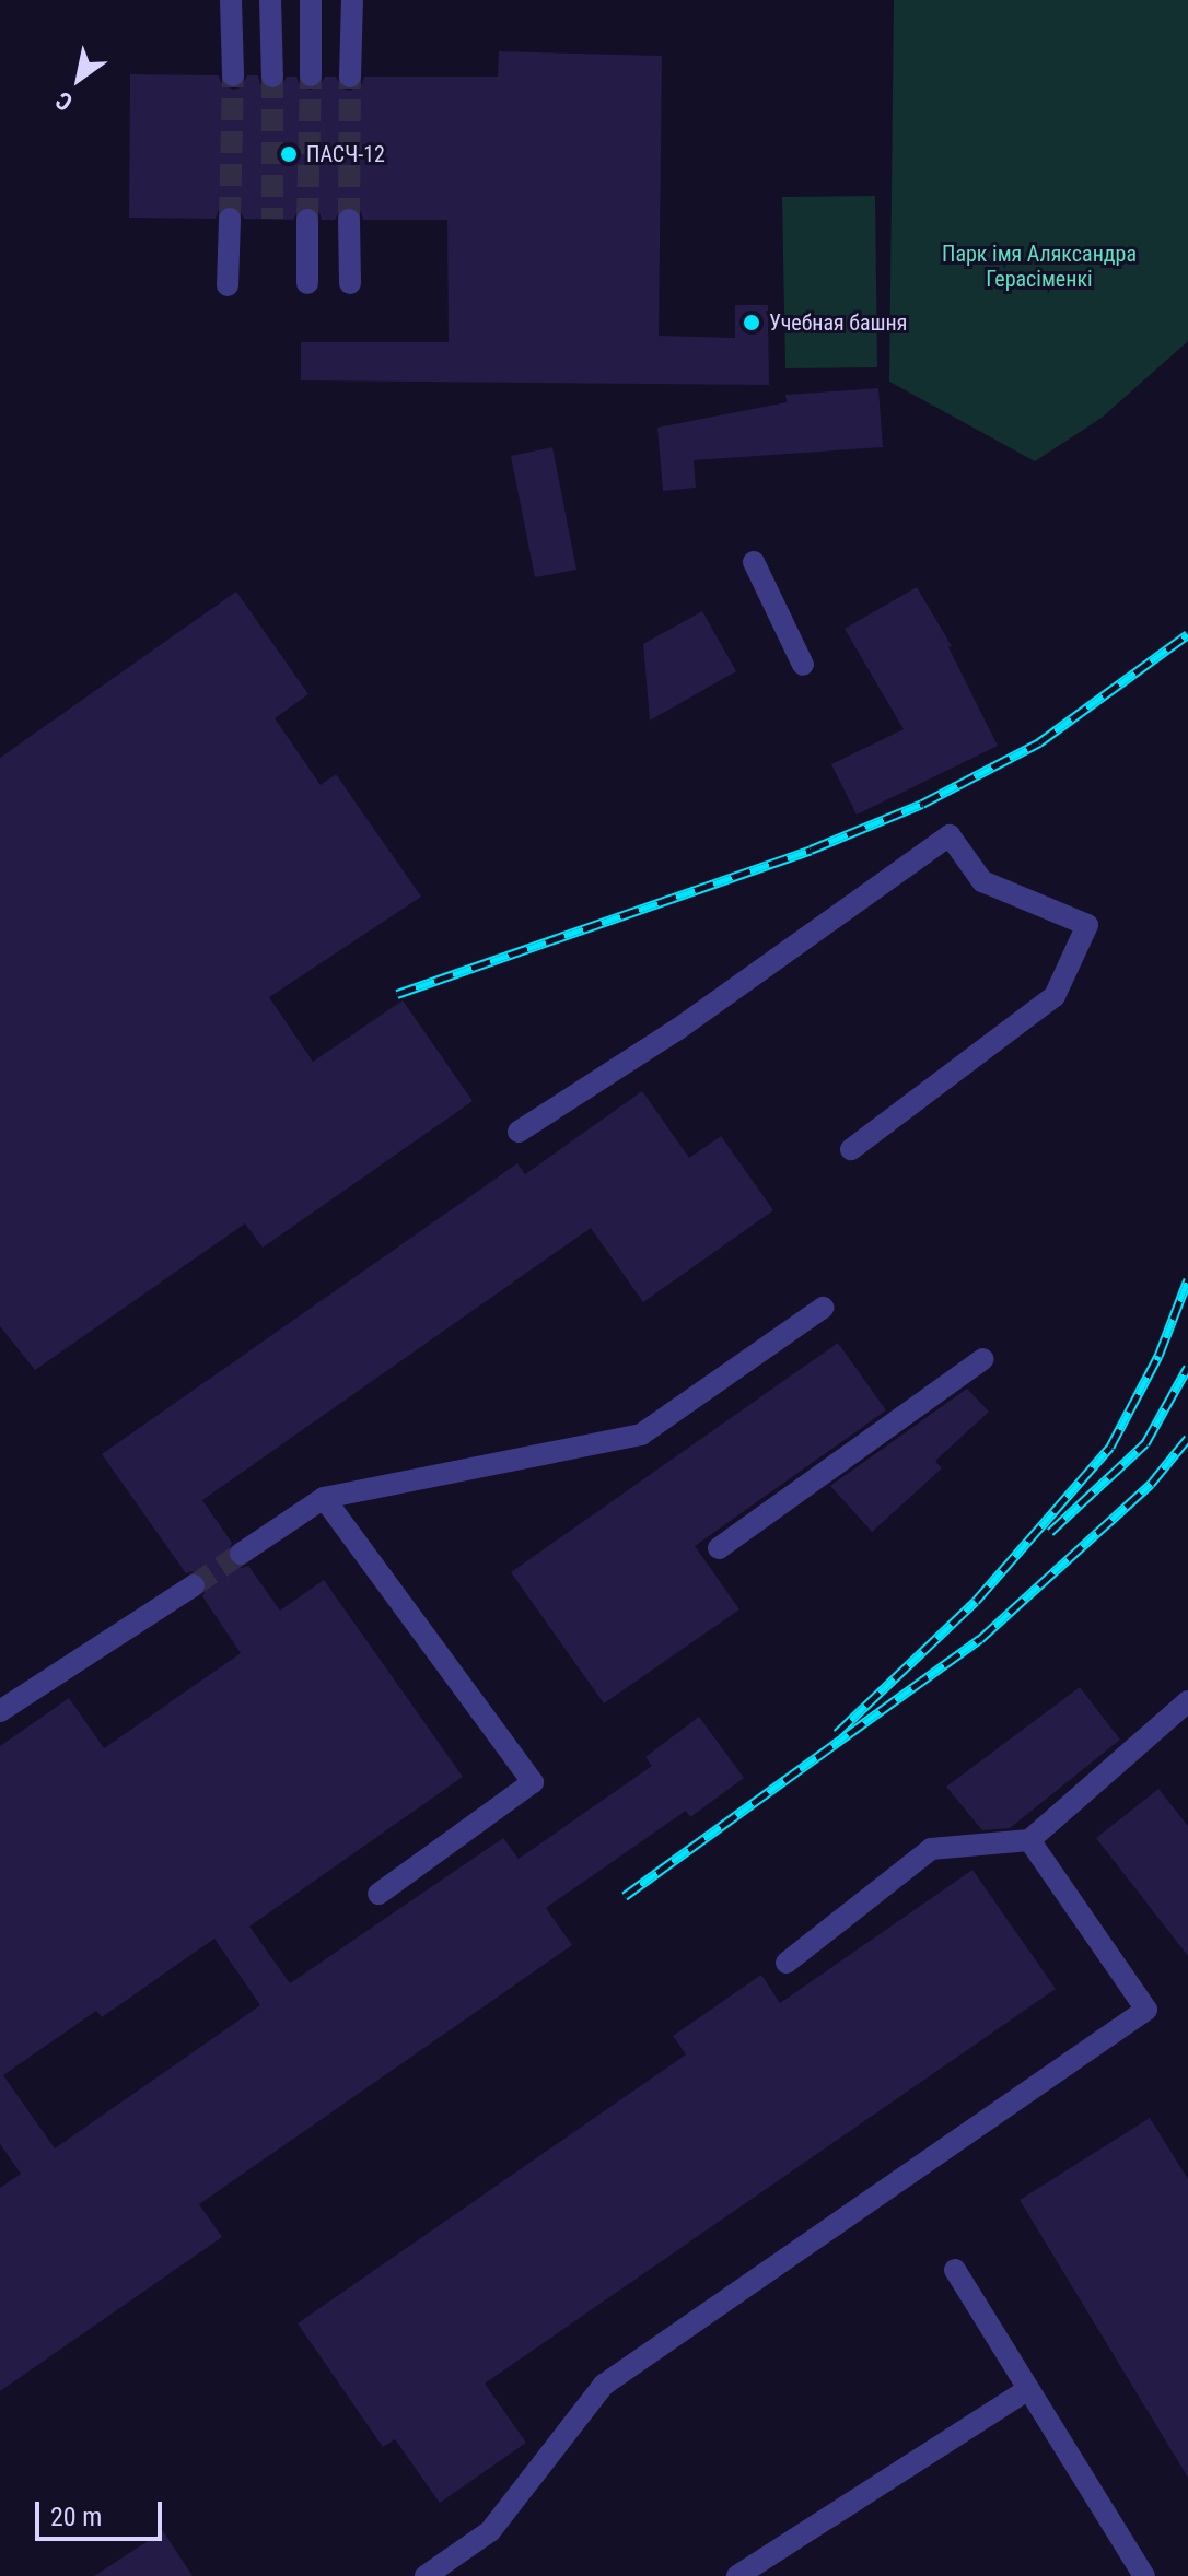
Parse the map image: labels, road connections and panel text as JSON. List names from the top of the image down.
{
  "parks": ["Парк імя Аляксандра Герасіменкі"],
  "places": ["ПАСЧ-12", "Учебная башня"],
  "scale_bar": "20 m",
  "north": "bottom left"
}
